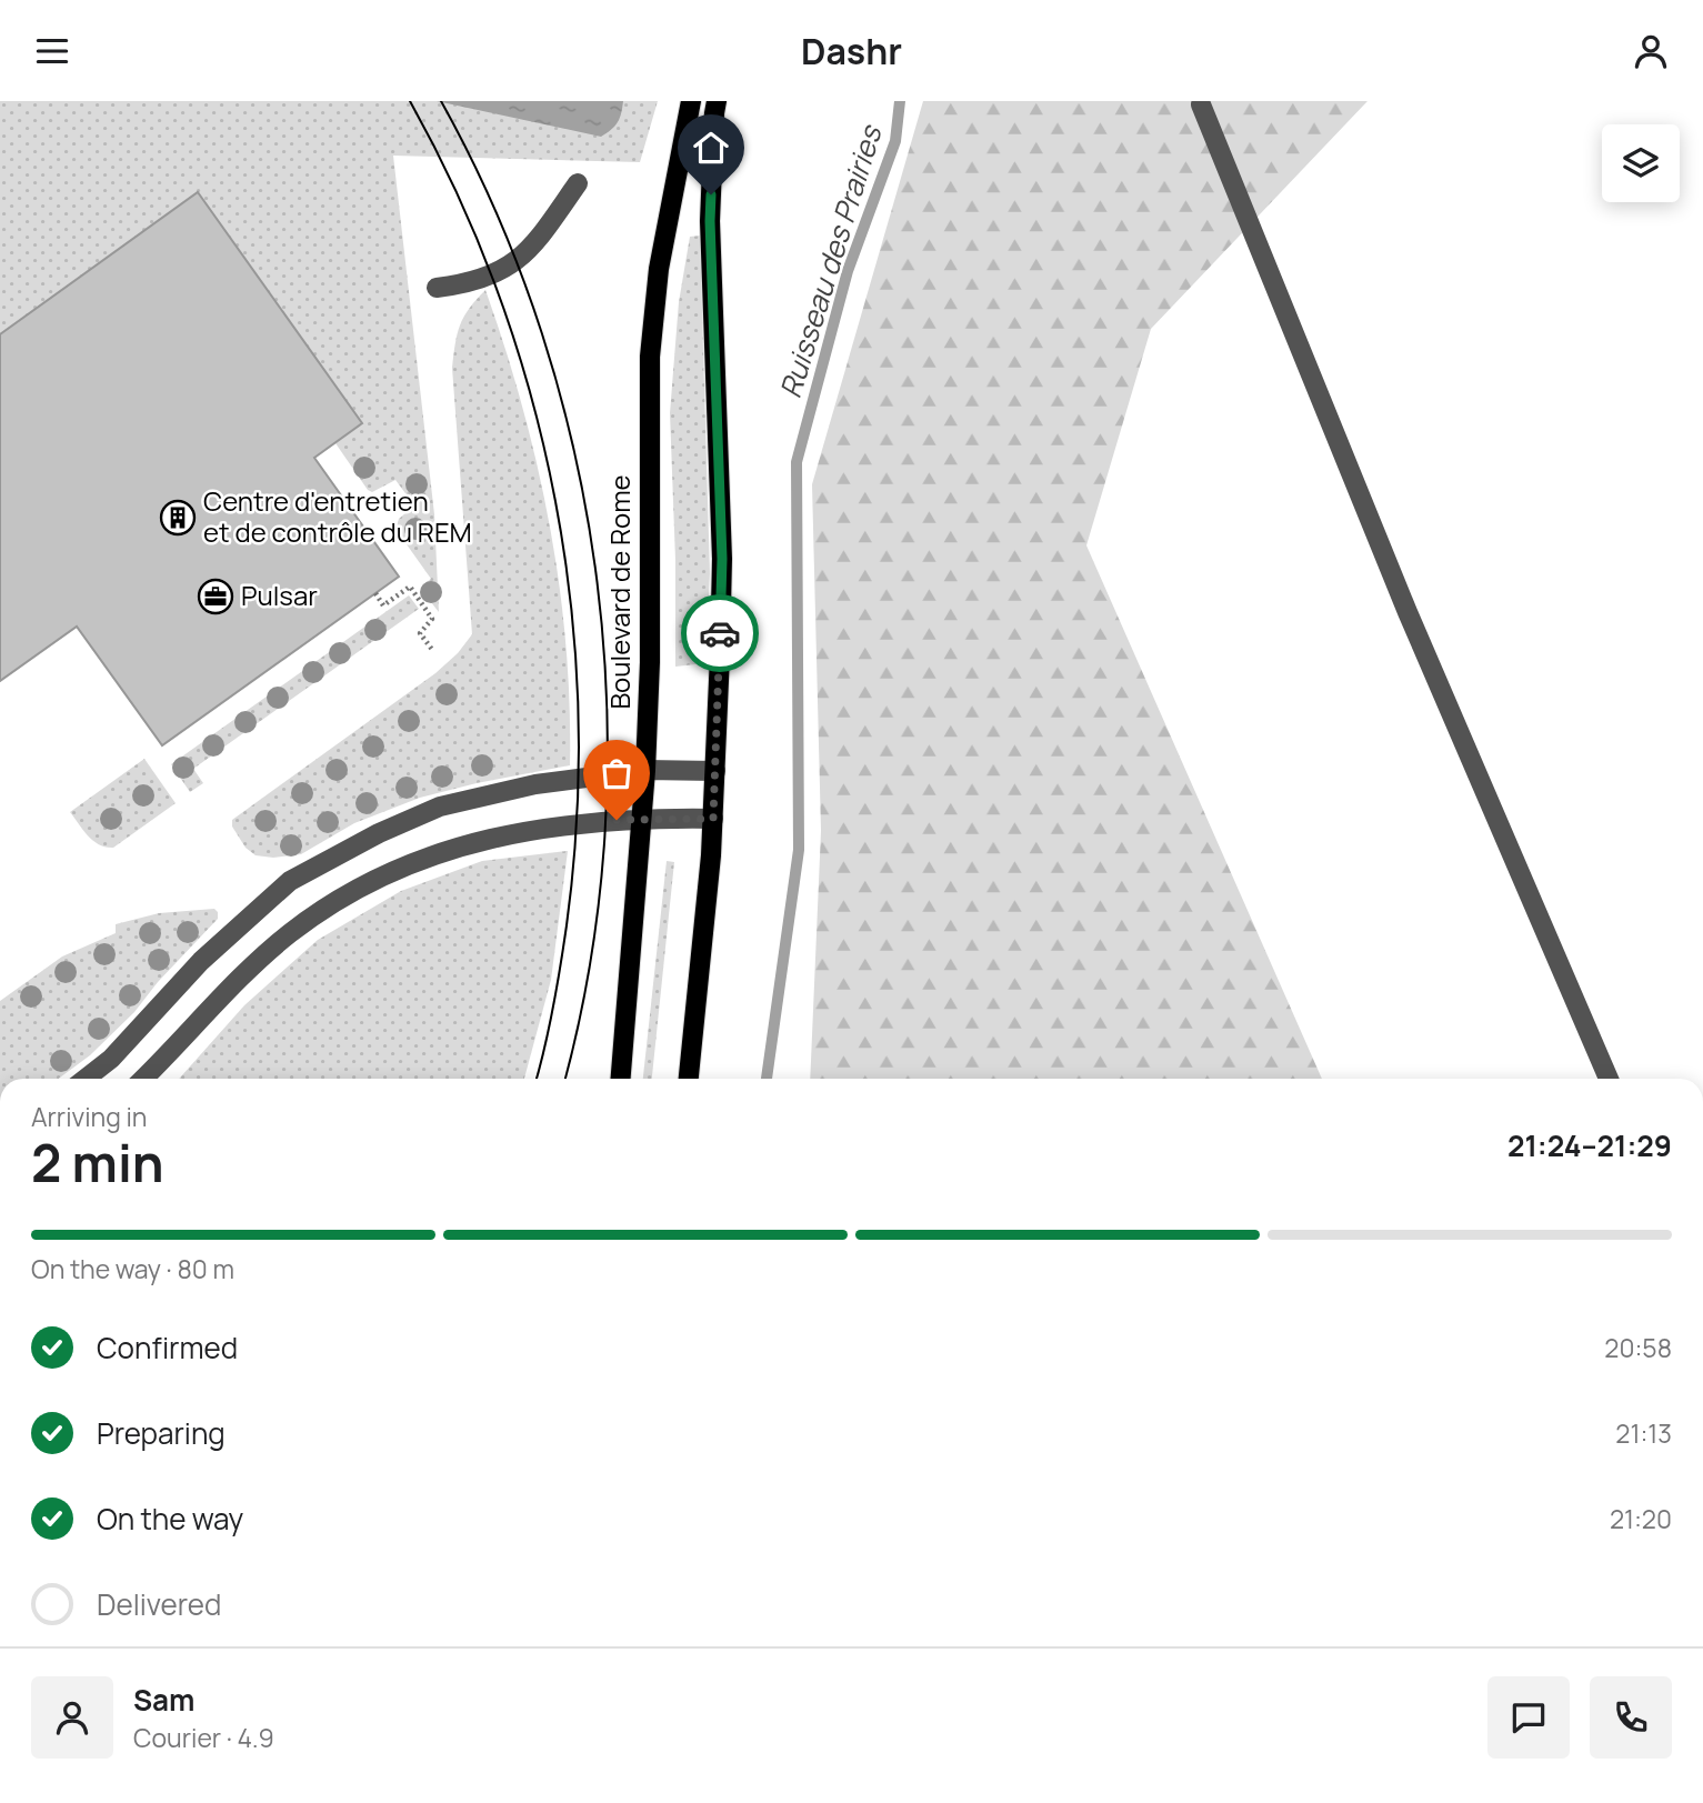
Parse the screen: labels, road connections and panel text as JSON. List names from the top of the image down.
{
  "streets": {
    "main road": ["Boulevard de Rome"]
  },
  "water": ["Ruisseau des Prairies"],
  "places": {
    "building": ["Centre d'entretien et de contrôle du REM"],
    "office": ["Pulsar"]
  },
  "page": {
    "header": "Dashr",
    "heading": ["2 min", "Arriving in", "21:24–21:29"],
    "panel": ["Sam", "Courier · 4.9"],
    "bar": "On the way · 80 m",
    "list": [
      ["Confirmed", "20:58"],
      ["Preparing", "21:13"],
      ["On the way", "21:20"],
      "Delivered"
    ]
  }
}
